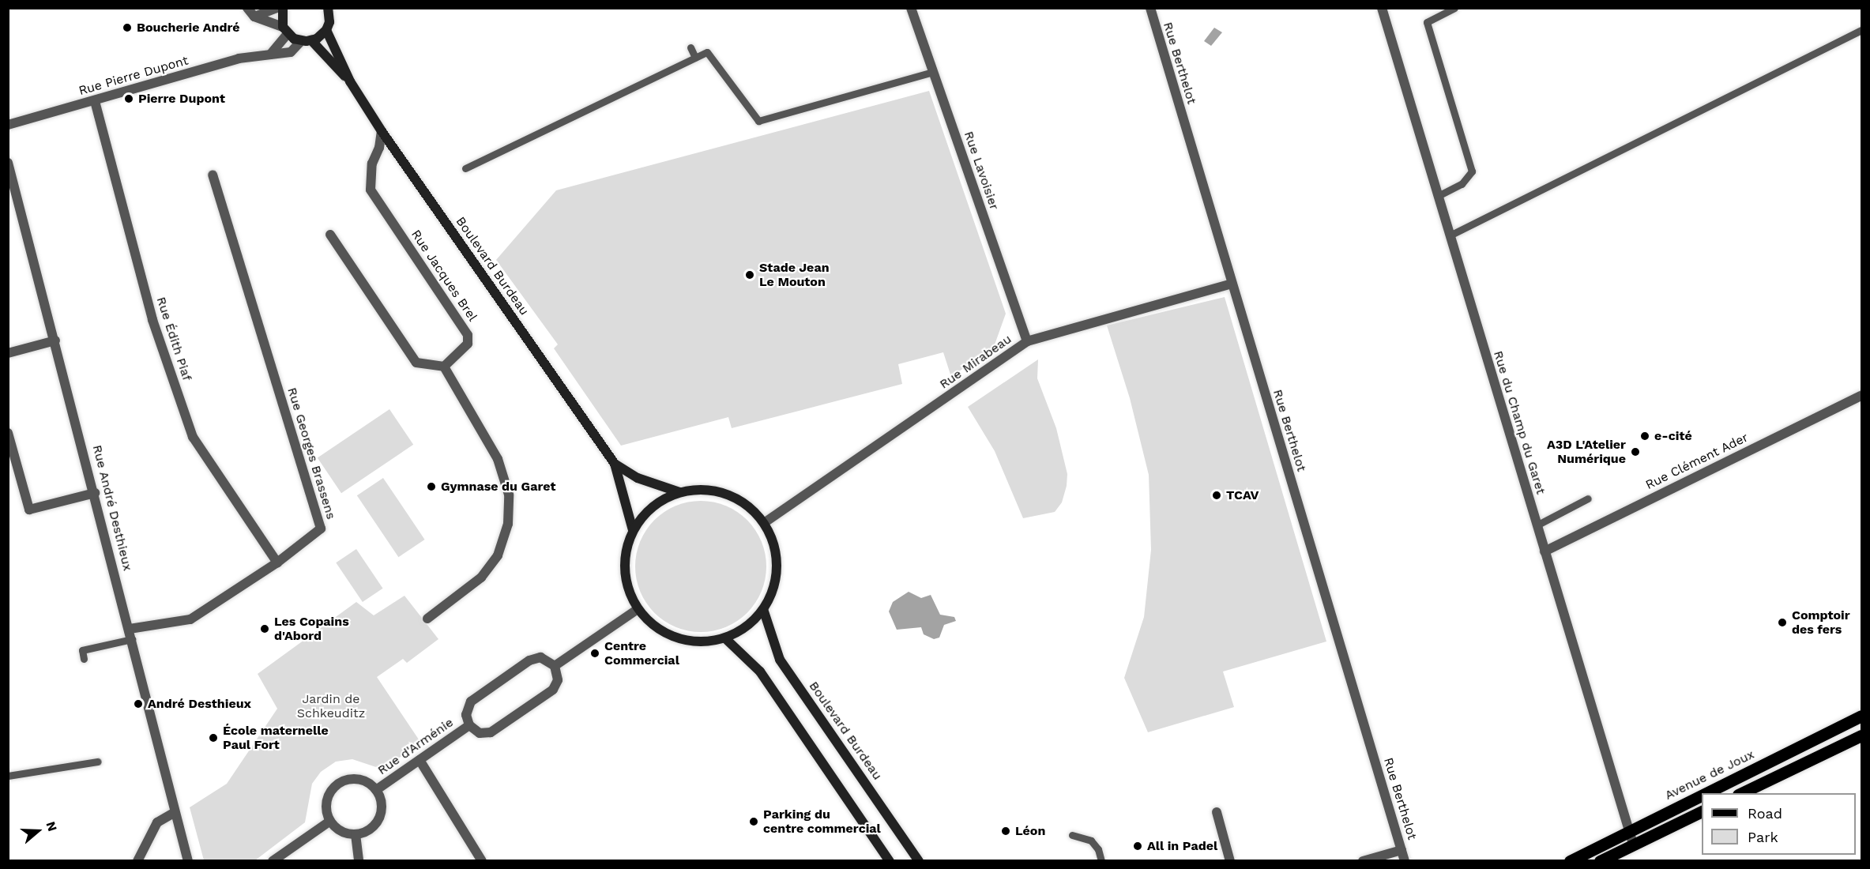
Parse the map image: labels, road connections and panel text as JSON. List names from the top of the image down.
{
  "streets": {
    "main road": ["Boulevard Burdeau", "Avenue de Joux"],
    "street": [
      "Rue Berthelot",
      "Rue Pierre Dupont",
      "Rue Lavoisier",
      "Rue Jacques Brel",
      "Rue Édith Piaf",
      "Rue Mirabeau",
      "Rue du Champ du Garet",
      "Rue Georges Brassens",
      "Rue Clément Ader",
      "Rue André Desthieux",
      "Rue d'Arménie"
    ]
  },
  "crossings": [
    ["Rue Berthelot", "Rue Mirabeau"],
    ["Rue Pierre Dupont", "Rue Édith Piaf"],
    ["Rue Lavoisier", "Rue Mirabeau"],
    ["Boulevard Burdeau", "Rue Jacques Brel"],
    ["Boulevard Burdeau", "Rue Mirabeau"],
    ["Rue Édith Piaf", "Rue Georges Brassens"],
    ["Rue du Champ du Garet", "Rue Clément Ader"],
    ["Rue du Champ du Garet", "Avenue de Joux"],
    ["Rue Georges Brassens", "Rue André Desthieux"]
  ],
  "parks": ["Jardin de Schkeuditz"],
  "places": [
    "Boucherie André",
    "Pierre Dupont",
    "Stade Jean Le Mouton",
    "e-cité",
    "A3D L'Atelier Numérique",
    "Gymnase du Garet",
    "TCAV",
    "Comptoir des fers",
    "Les Copains d'Abord",
    "Centre Commercial",
    "André Desthieux",
    "École maternelle Paul Fort",
    "Parking du centre commercial",
    "Léon",
    "All in Padel"
  ],
  "legend": ["Road", "Park"],
  "north": "right"
}
